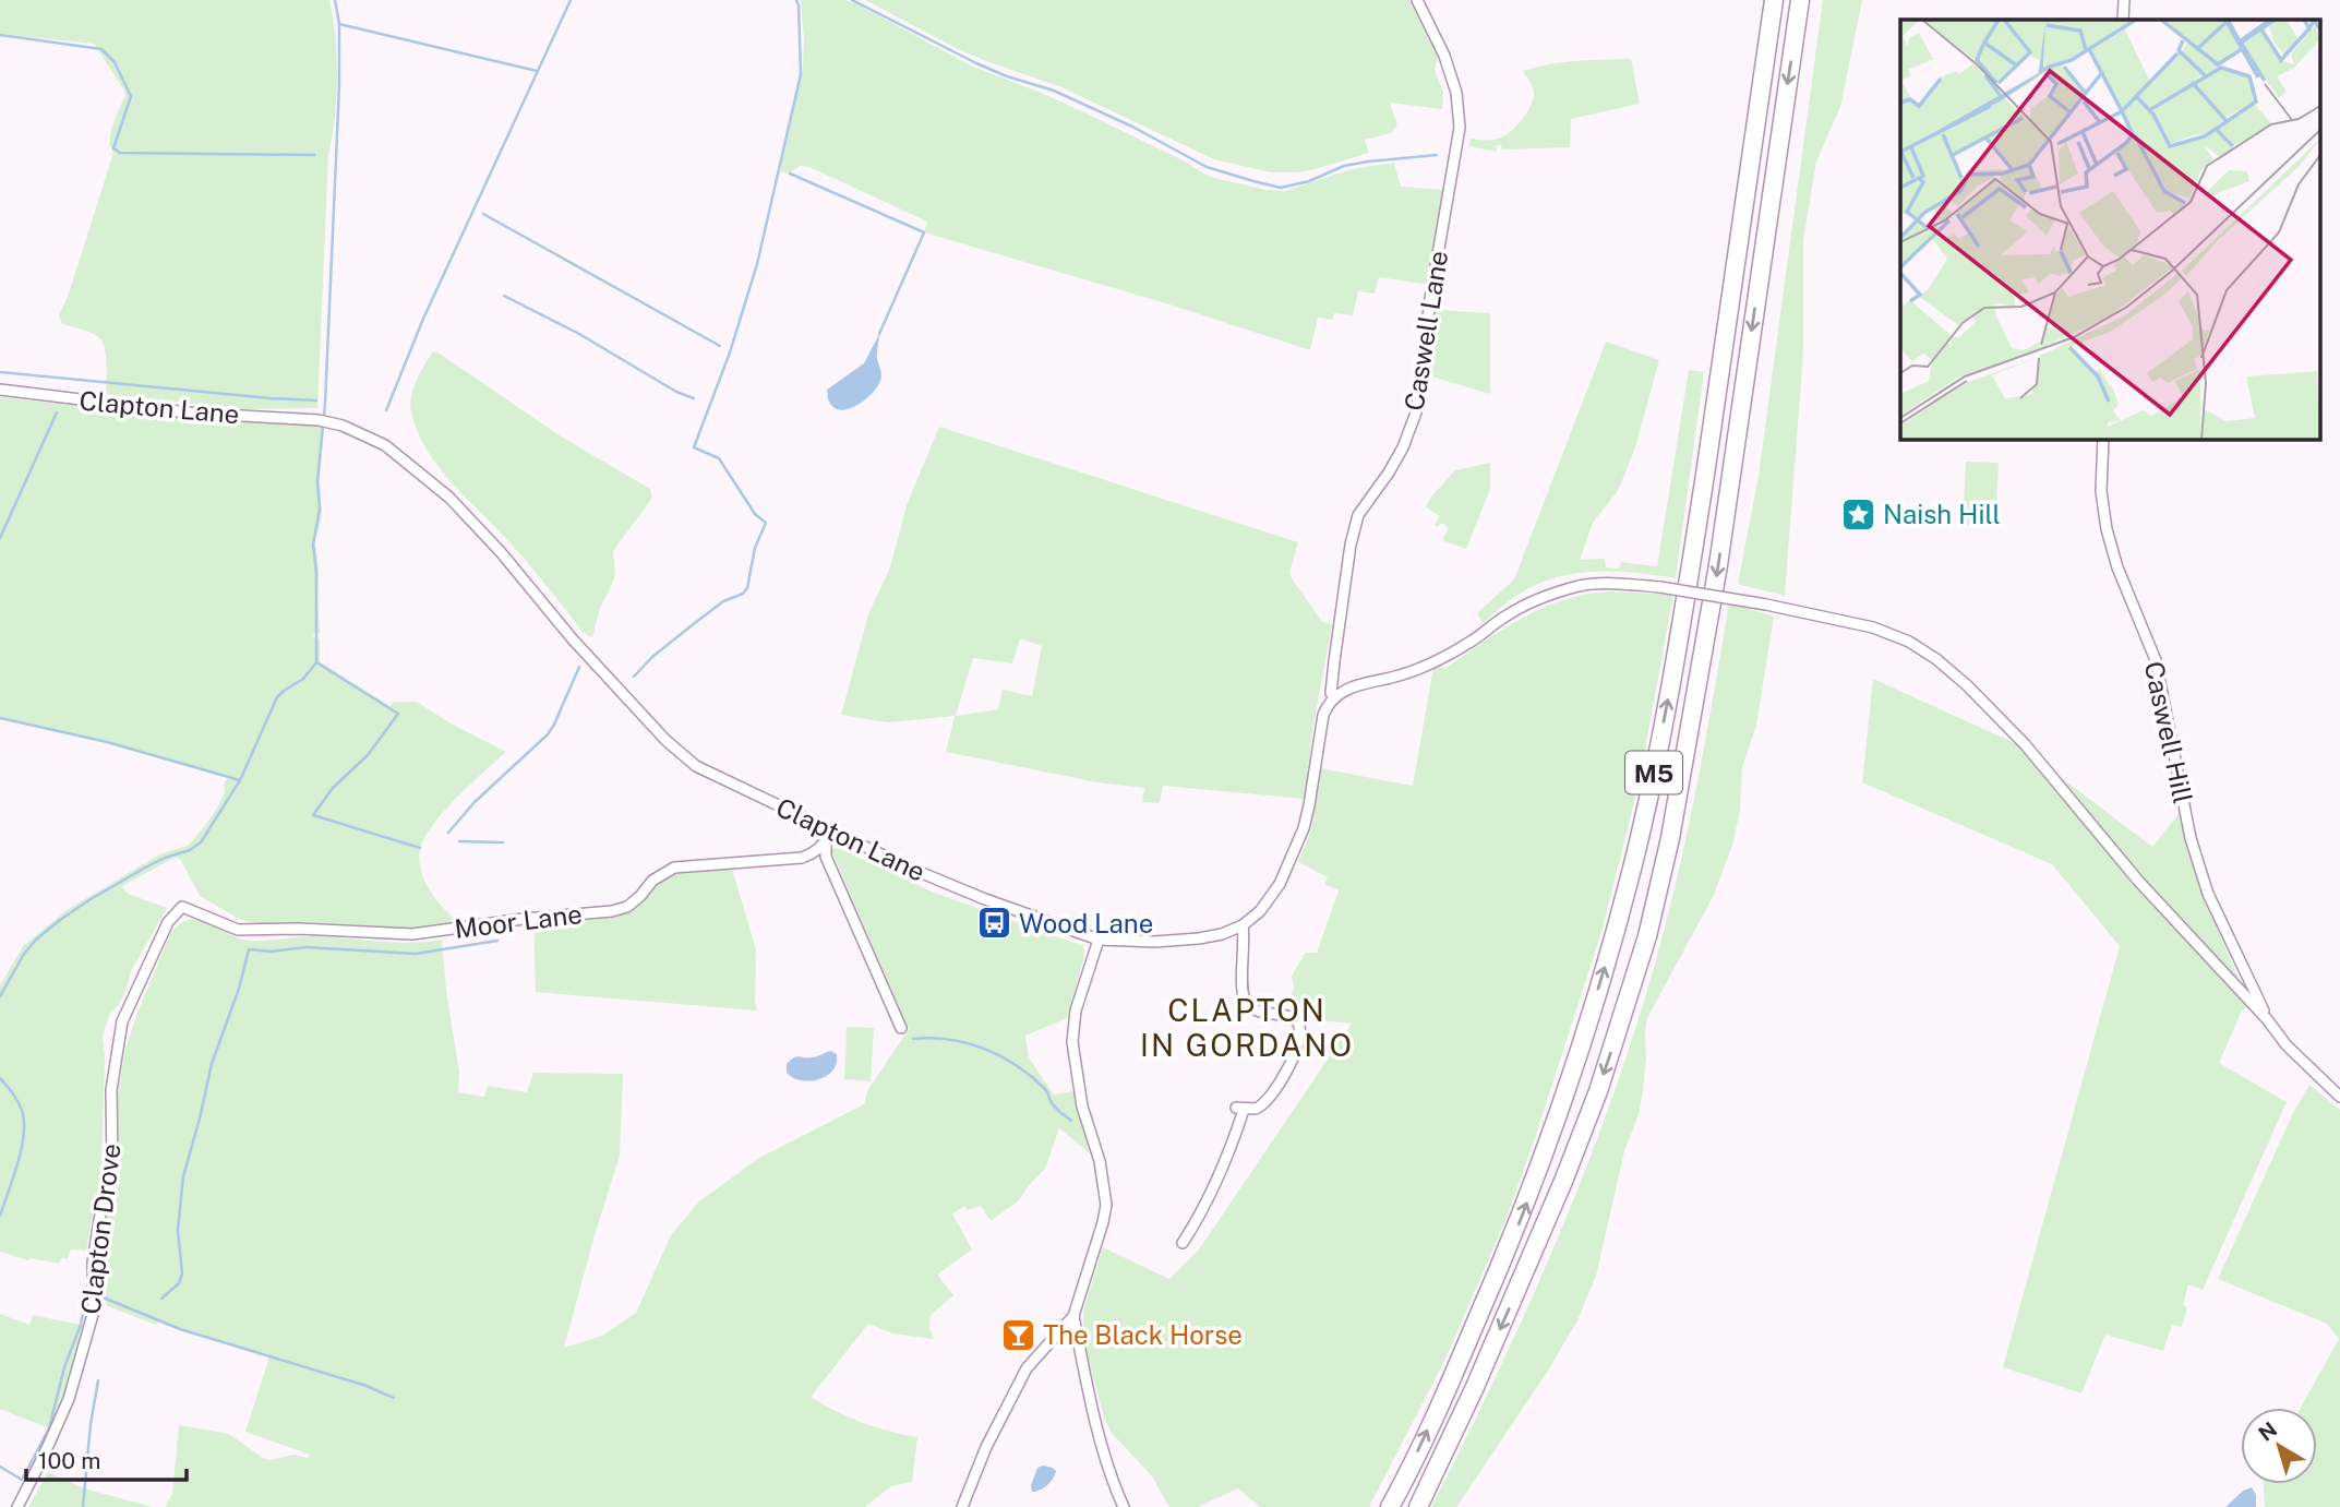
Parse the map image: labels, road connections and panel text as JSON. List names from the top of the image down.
{
  "streets": {
    "highway": ["M5"],
    "street": [
      "Caswell Lane",
      "Clapton Lane",
      "Caswell Hill",
      "Moor Lane",
      "Clapton Drove"
    ]
  },
  "crossings": [
    ["Caswell Lane", "Clapton Lane"],
    ["Moor Lane", "Clapton Drove"]
  ],
  "districts": ["CLAPTON IN GORDANO"],
  "places": {
    "place": ["Naish Hill"],
    "bus stop": ["Wood Lane"],
    "bar": ["The Black Horse"]
  },
  "scale_bar": "100 m",
  "north": "top left"
}
